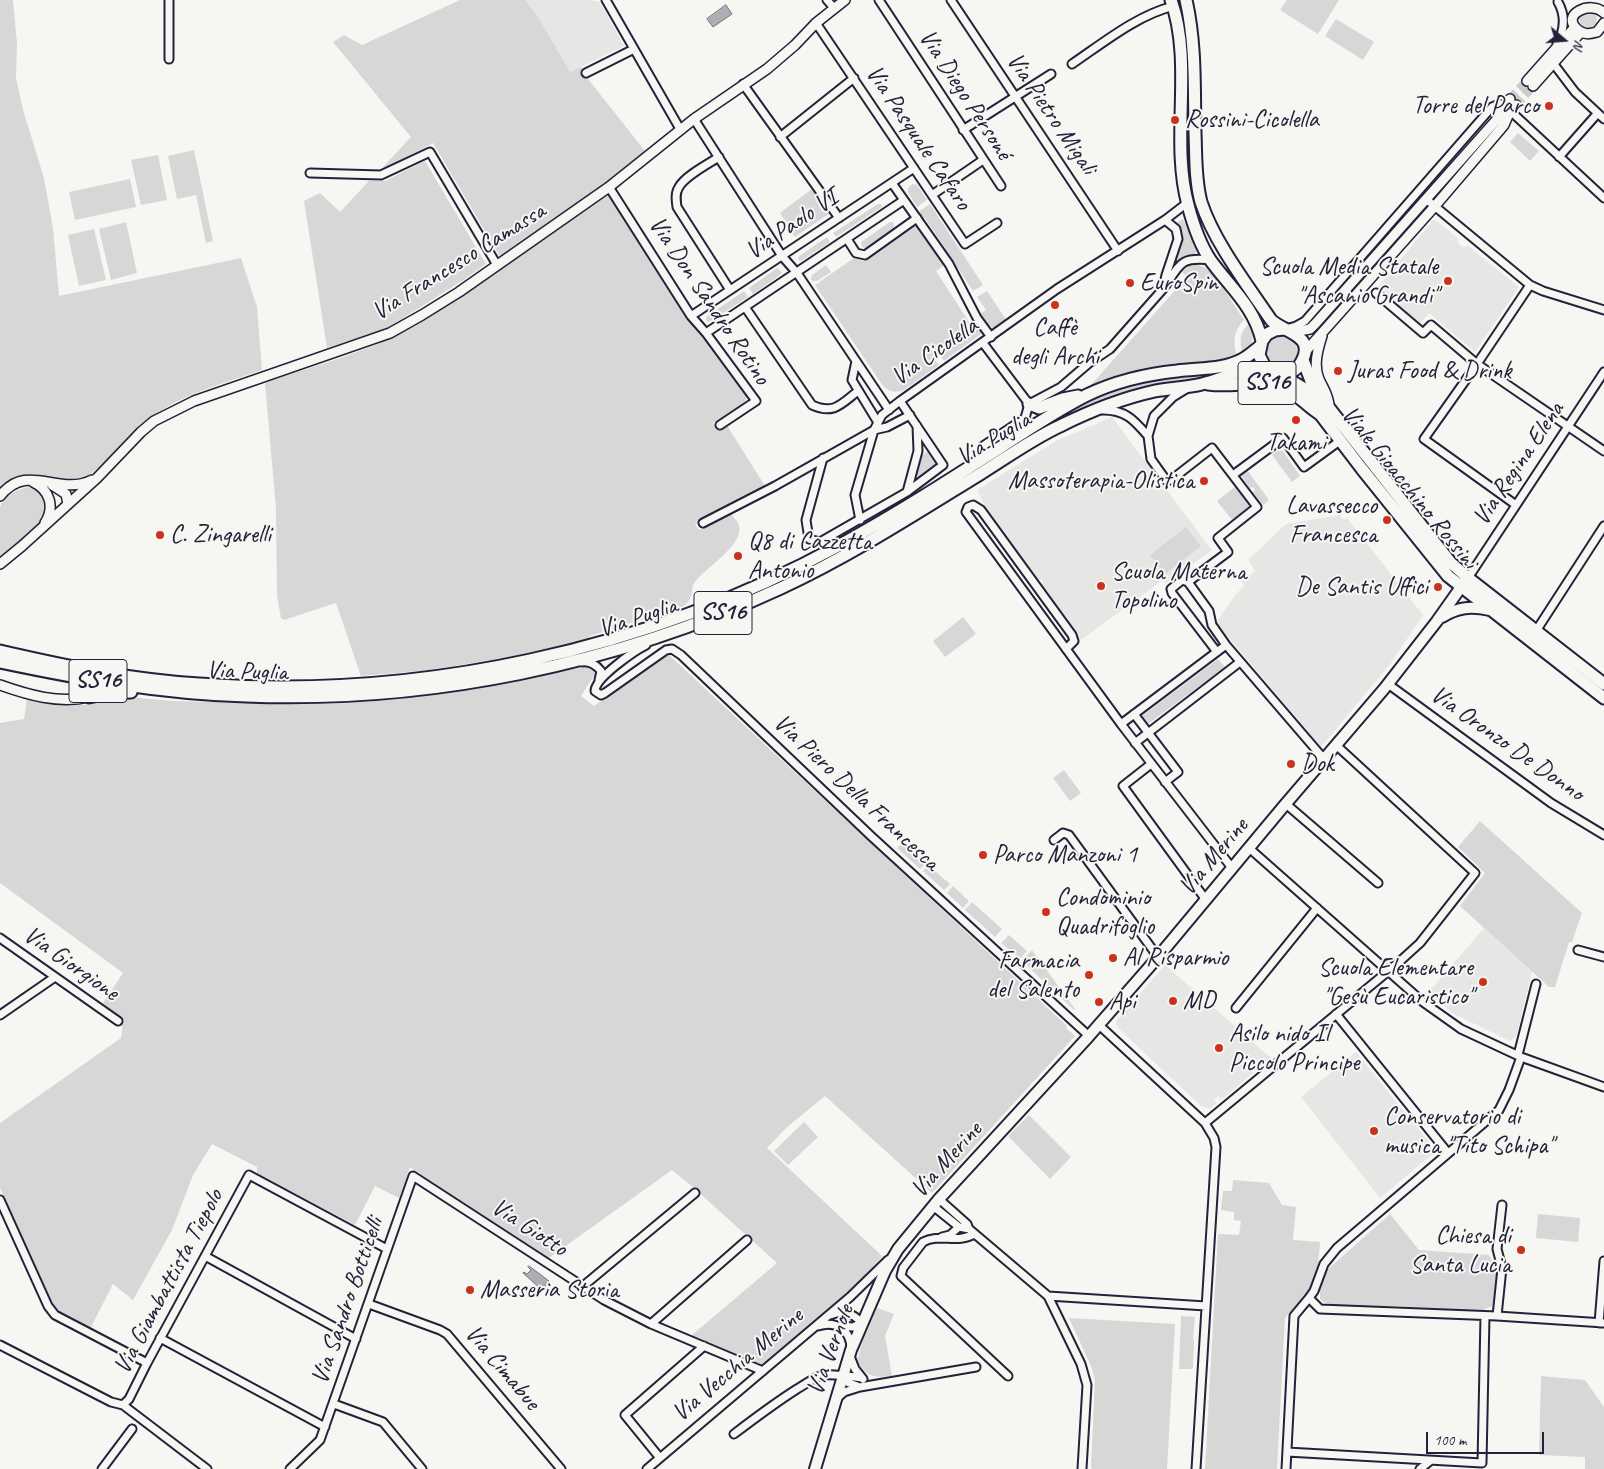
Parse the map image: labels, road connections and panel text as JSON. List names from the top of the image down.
{
  "streets": {
    "main road": [
      "SS16",
      "Via Puglia",
      "Viale Gioacchino Rossini",
      "Via Merine",
      "Via Vernole"
    ],
    "street": [
      "Via Diego Personé",
      "Via Pietro Migali",
      "Via Pasquale Cafaro",
      "Via Paolo VI",
      "Via Francesco Camassa",
      "Via Don Sandro Rotino",
      "Via Cicolella",
      "Via Regina Elena",
      "Via Oronzo De Donno",
      "Via Piero Della Francesca",
      "Via Giorgione",
      "Via Giotto",
      "Via Giambattista Tiepolo",
      "Via Sandro Botticelli",
      "Via Vecchia Merine",
      "Via Cimabue"
    ]
  },
  "crossings": [
    ["Via Pietro Migali", "Via Cicolella"],
    ["Via Pasquale Cafaro", "Via Paolo VI"],
    ["Via Pasquale Cafaro", "Via Francesco Camassa"],
    ["Via Paolo VI", "Via Don Sandro Rotino"],
    ["Via Francesco Camassa", "Via Don Sandro Rotino"],
    ["SS16", "Via Puglia"],
    ["SS16", "Viale Gioacchino Rossini"],
    ["Via Puglia", "Viale Gioacchino Rossini"],
    ["Via Puglia", "Via Piero Della Francesca"],
    ["Via Regina Elena", "Viale Gioacchino Rossini"],
    ["Via Regina Elena", "Via Merine"],
    ["Viale Gioacchino Rossini", "Via Merine"],
    ["Via Oronzo De Donno", "Via Merine"],
    ["Via Piero Della Francesca", "Via Merine"],
    ["Via Merine", "Via Vernole"],
    ["Via Merine", "Via Vecchia Merine"],
    ["Via Giotto", "Via Sandro Botticelli"],
    ["Via Giotto", "Via Vecchia Merine"],
    ["Via Giambattista Tiepolo", "Via Sandro Botticelli"],
    ["Via Sandro Botticelli", "Via Cimabue"],
    ["Via Vernole", "Via Vecchia Merine"]
  ],
  "places": [
    "Torre del Parco",
    "Rossini-Cicolella",
    "Scuola Media Statale \"Ascanio Grandi\"",
    "EuroSpin",
    "Caffè degli Archi",
    "Juras Food & Drink",
    "Takami",
    "Massoterapia-Olistica",
    "Lavassecco Francesca",
    "C. Zingarelli",
    "Q8 di Cazzetta Antonio",
    "Scuola Materna Topolino",
    "De Santis Uffici",
    "Dok",
    "Parco Manzoni 1",
    "Condominio Quadrifoglio",
    "Al Risparmio",
    "Farmacia del Salento",
    "Scuola Elementare \"Gesù Eucaristico\"",
    "MD",
    "Api",
    "Asilo nido Il Piccolo Principe",
    "Conservatorio di musica \"Tito Schipa\"",
    "Chiesa di Santa Lucia",
    "Masseria Storia"
  ],
  "scale_bar": "100 m",
  "north": "right"
}
